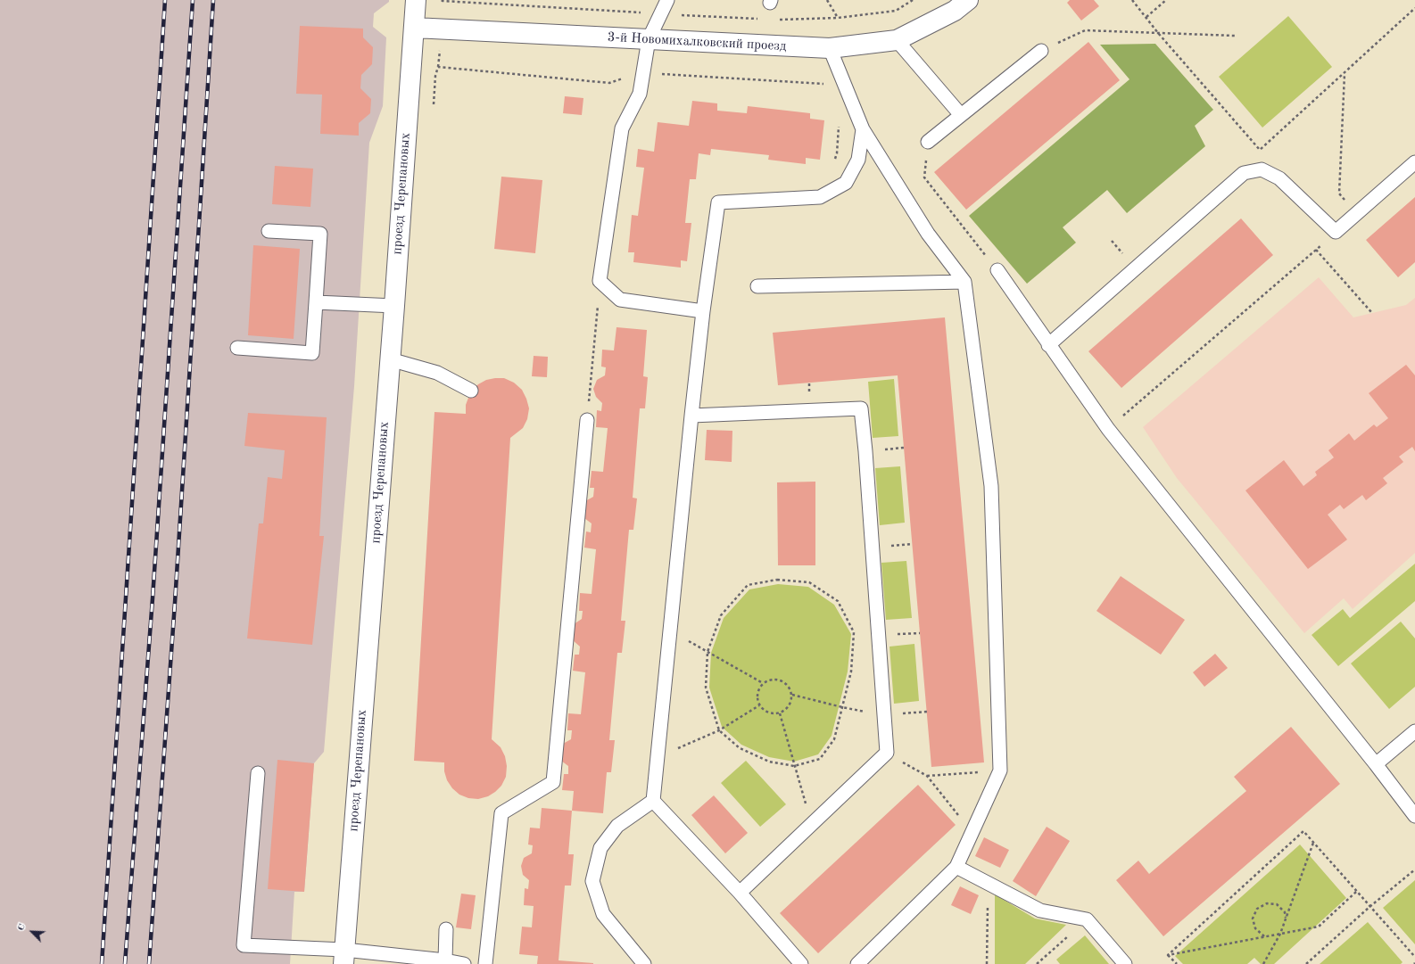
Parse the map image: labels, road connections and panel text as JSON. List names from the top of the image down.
{
  "streets": {
    "street": ["3-й Новомихалковский проезд", "проезд Черепановых"]
  },
  "crossings": [
    ["3-й Новомихалковский проезд", "проезд Черепановых"]
  ],
  "north": "top left"
}
